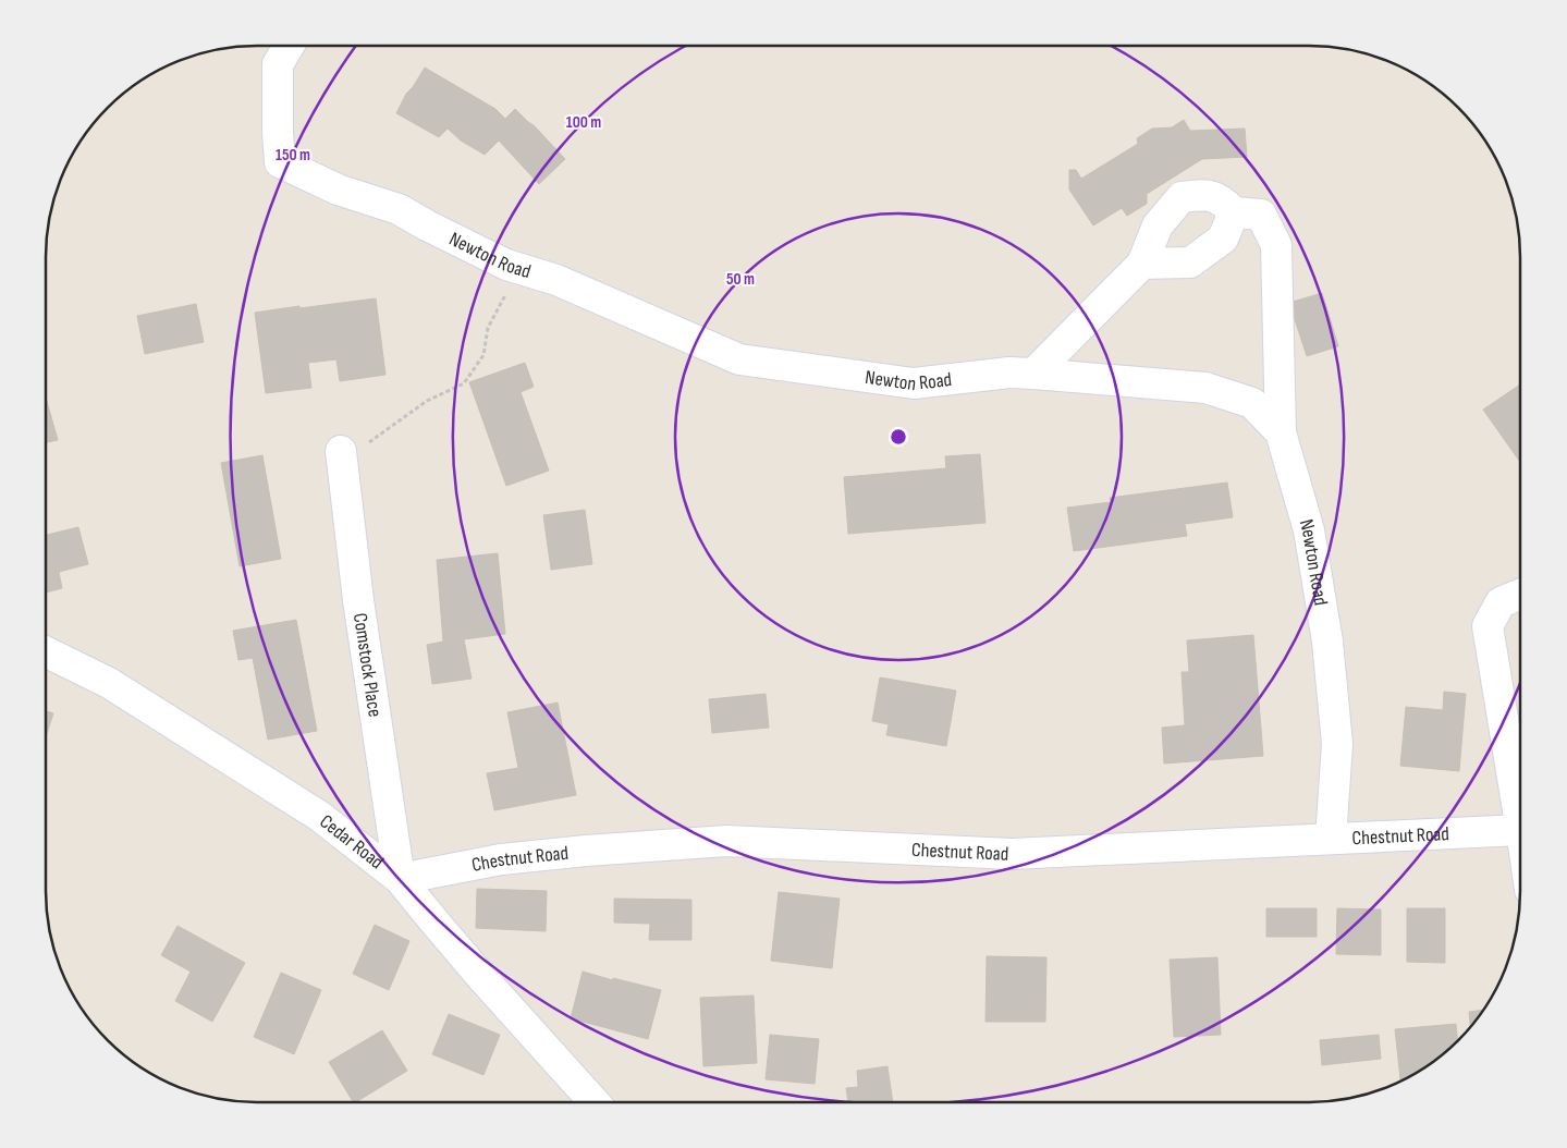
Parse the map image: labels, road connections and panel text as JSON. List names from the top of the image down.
{
  "streets": {
    "street": [
      "Newton Road",
      "Comstock Place",
      "Chestnut Road",
      "Cedar Road"
    ]
  },
  "crossings": [
    ["Newton Road", "Chestnut Road"],
    ["Comstock Place", "Chestnut Road"],
    ["Comstock Place", "Cedar Road"],
    ["Chestnut Road", "Cedar Road"]
  ],
  "rings": ["100 m", "150 m", "50 m"]
}
